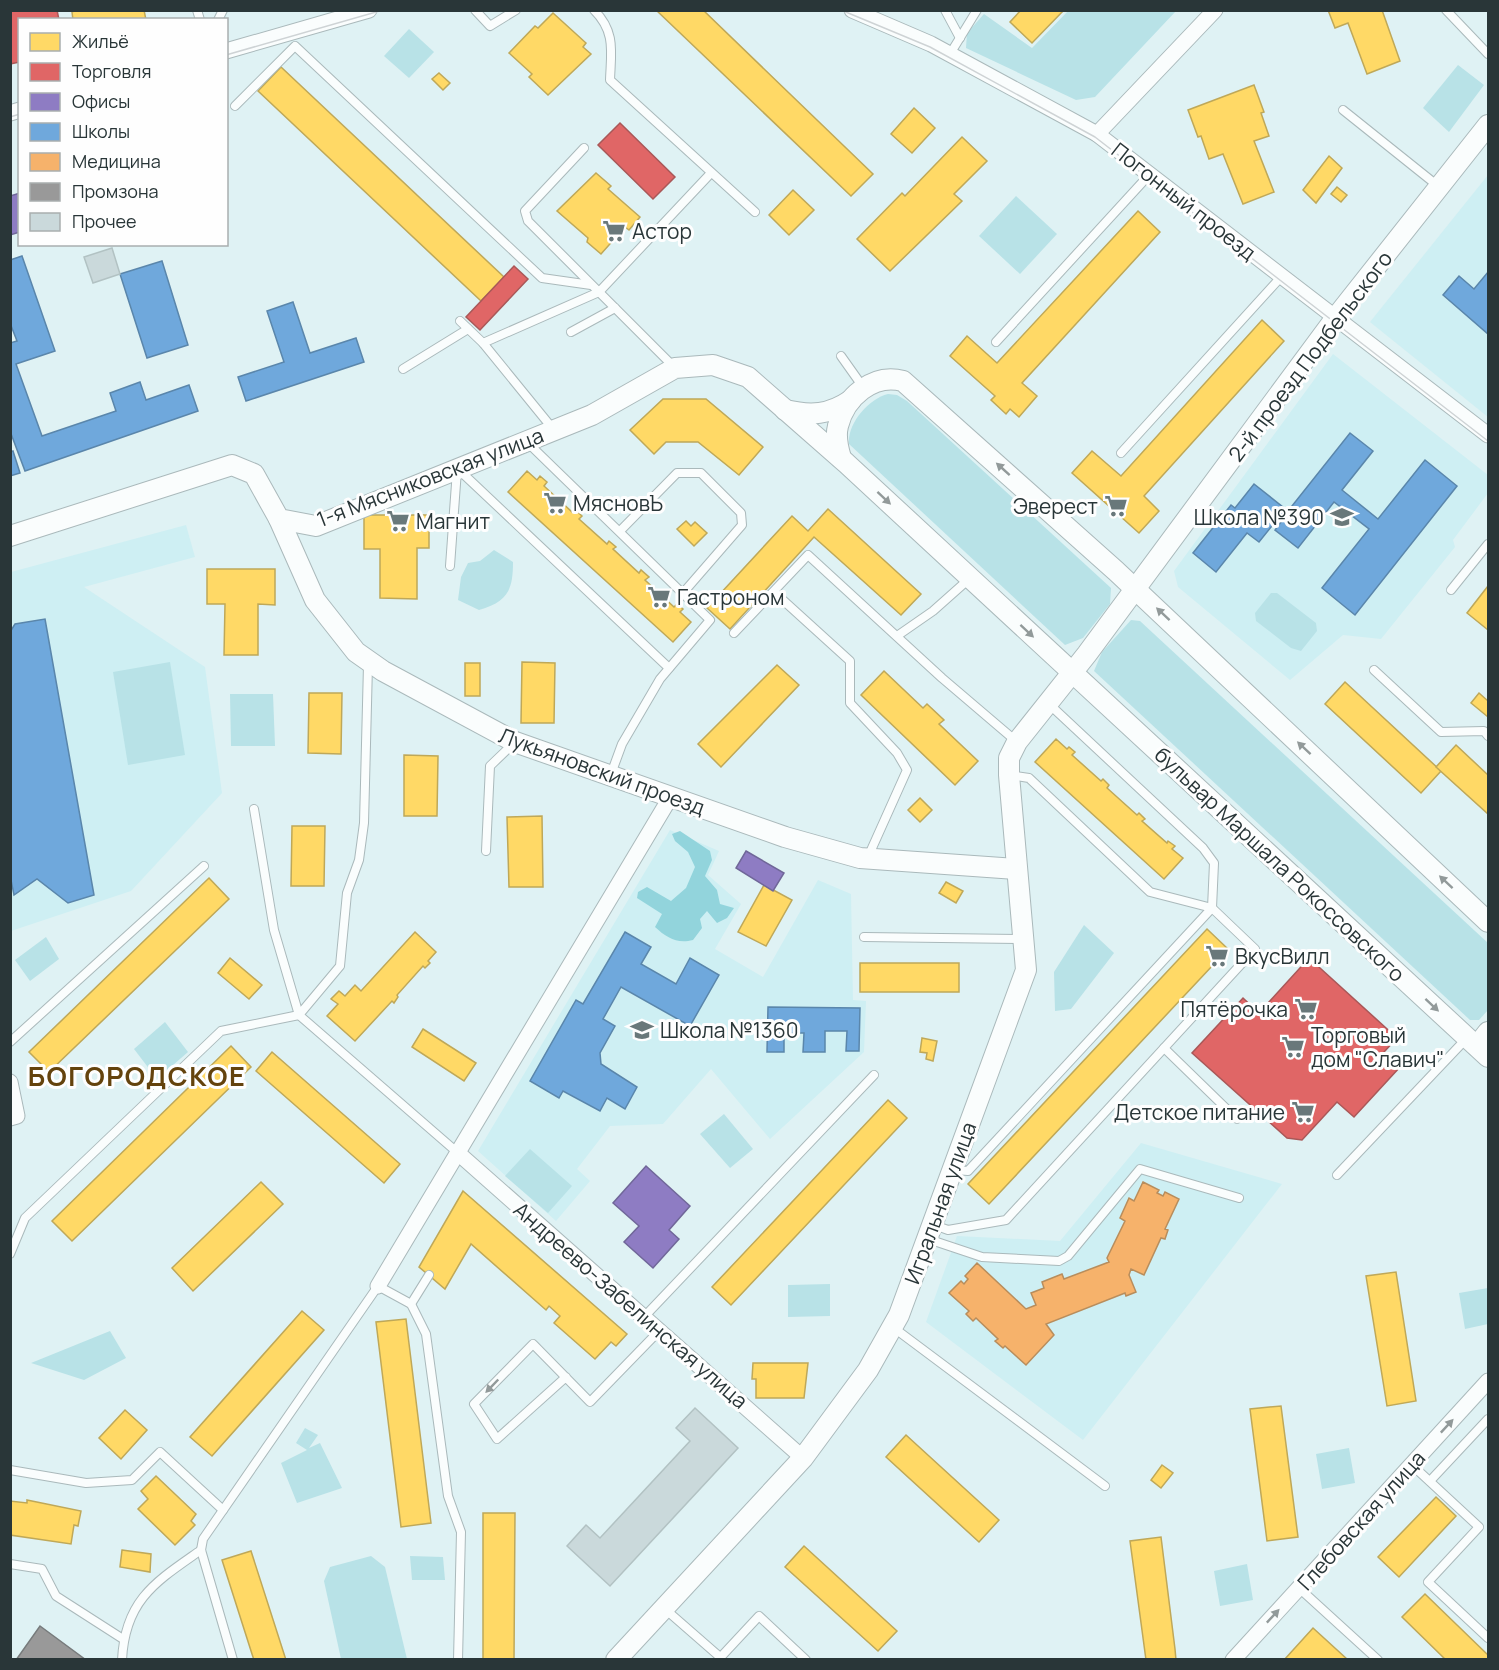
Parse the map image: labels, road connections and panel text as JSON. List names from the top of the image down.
{
  "streets": {
    "street": [
      "Погонный проезд",
      "2-й проезд Подбельского",
      "1-я Мясниковская улица",
      "Лукьяновский проезд",
      "бульвар Маршала Рокоссовского",
      "Игральная улица",
      "Андреево-Забелинская улица",
      "Глебовская улица"
    ]
  },
  "crossings": [
    ["Погонный проезд", "2-й проезд Подбельского"],
    ["1-я Мясниковская улица", "Лукьяновский проезд"],
    ["1-я Мясниковская улица", "бульвар Маршала Рокоссовского"],
    ["Лукьяновский проезд", "Игральная улица"],
    ["бульвар Маршала Рокоссовского", "Игральная улица"],
    ["Игральная улица", "Андреево-Забелинская улица"]
  ],
  "one_way": ["Глебовская улица"],
  "districts": ["БОГОРОДСКОЕ"],
  "places": {
    "supermarket": [
      "Астор",
      "МясновЪ",
      "Эверест",
      "Магнит",
      "Гастроном",
      "ВкусВилл",
      "Пятёрочка",
      "Торговый дом \"Славич\"",
      "Детское питание"
    ],
    "school or university": ["Школа №390", "Школа №1360"]
  },
  "legend": [
    "Жильё",
    "Торговля",
    "Офисы",
    "Школы",
    "Медицина",
    "Промзона",
    "Прочее"
  ]
}
